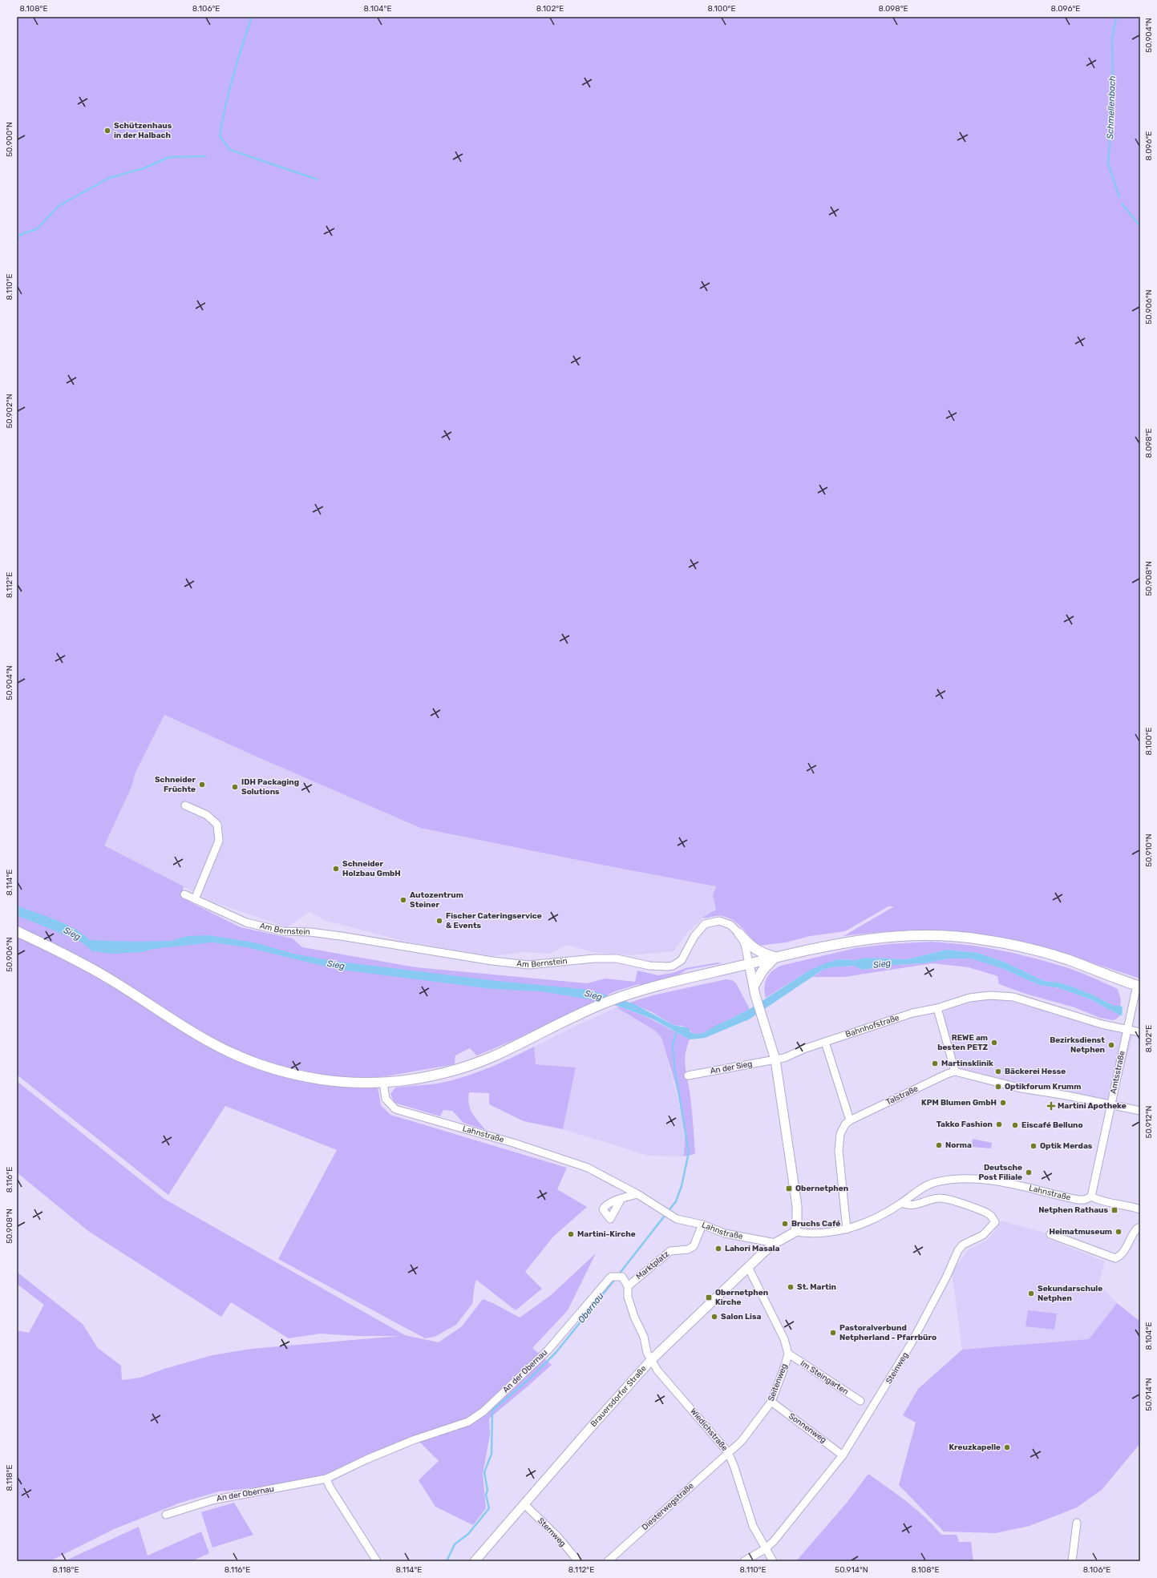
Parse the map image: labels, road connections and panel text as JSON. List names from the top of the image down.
{
  "streets": {
    "street": [
      "Am Bernstein",
      "Bahnhofstraße",
      "An der Sieg",
      "Amtsstraße",
      "Talstraße",
      "Lahnstraße",
      "Marktplatz",
      "Steinweg",
      "An der Obernau",
      "Im Steingarten",
      "Seitenweg",
      "Brauersdorfer Straße",
      "Sonnenweg",
      "Wiedichstraße",
      "Diesterwegstraße",
      "Sternweg"
    ]
  },
  "crossings": [
    ["Am Bernstein", "Bahnhofstraße"],
    ["Am Bernstein", "An der Sieg"],
    ["Bahnhofstraße", "An der Sieg"],
    ["Bahnhofstraße", "Amtsstraße"],
    ["Amtsstraße", "Lahnstraße"],
    ["Talstraße", "Lahnstraße"],
    ["Lahnstraße", "Marktplatz"],
    ["Lahnstraße", "Steinweg"],
    ["Lahnstraße", "Brauersdorfer Straße"],
    ["Marktplatz", "An der Obernau"],
    ["Steinweg", "Sonnenweg"],
    ["Steinweg", "Wiedichstraße"],
    ["An der Obernau", "Brauersdorfer Straße"],
    ["An der Obernau", "Wiedichstraße"],
    ["Im Steingarten", "Seitenweg"],
    ["Seitenweg", "Brauersdorfer Straße"],
    ["Seitenweg", "Sonnenweg"],
    ["Seitenweg", "Wiedichstraße"],
    ["Seitenweg", "Diesterwegstraße"],
    ["Brauersdorfer Straße", "Wiedichstraße"],
    ["Brauersdorfer Straße", "Sternweg"],
    ["Wiedichstraße", "Diesterwegstraße"]
  ],
  "water": ["Schmellenbach", "Sieg", "Obernau"],
  "places": {
    "other": [
      "Schützenhaus in der Halbach",
      "Schneider Früchte",
      "IDH Packaging Solutions",
      "Schneider Holzbau GmbH",
      "Autozentrum Steiner",
      "Fischer Cateringservice & Events",
      "REWE am besten PETZ",
      "Bezirksdienst Netphen",
      "Martinsklinik",
      "Bäckerei Hesse",
      "Optikforum Krumm",
      "KPM Blumen GmbH",
      "Takko Fashion",
      "Eiscafé Belluno",
      "Norma",
      "Optik Merdas",
      "Deutsche Post Filiale",
      "Bruchs Café",
      "Heimatmuseum",
      "Martini-Kirche",
      "Lahori Masala",
      "St. Martin",
      "Sekundarschule Netphen",
      "Salon Lisa",
      "Pastoralverbund Netpherland - Pfarrbüro",
      "Kreuzkapelle"
    ],
    "health": ["Martini Apotheke"],
    "transit": ["Obernetphen", "Netphen Rathaus", "Obernetphen Kirche"]
  },
  "coordinates": [
    "8.108°E",
    "8.106°E",
    "8.104°E",
    "8.102°E",
    "8.100°E",
    "8.098°E",
    "8.096°E",
    "50.904°N",
    "50.900°N",
    "8.110°E",
    "50.906°N",
    "50.902°N",
    "50.908°N",
    "8.112°E",
    "50.910°N",
    "8.114°E",
    "50.912°N",
    "8.116°E",
    "50.914°N",
    "8.118°E"
  ]
}
